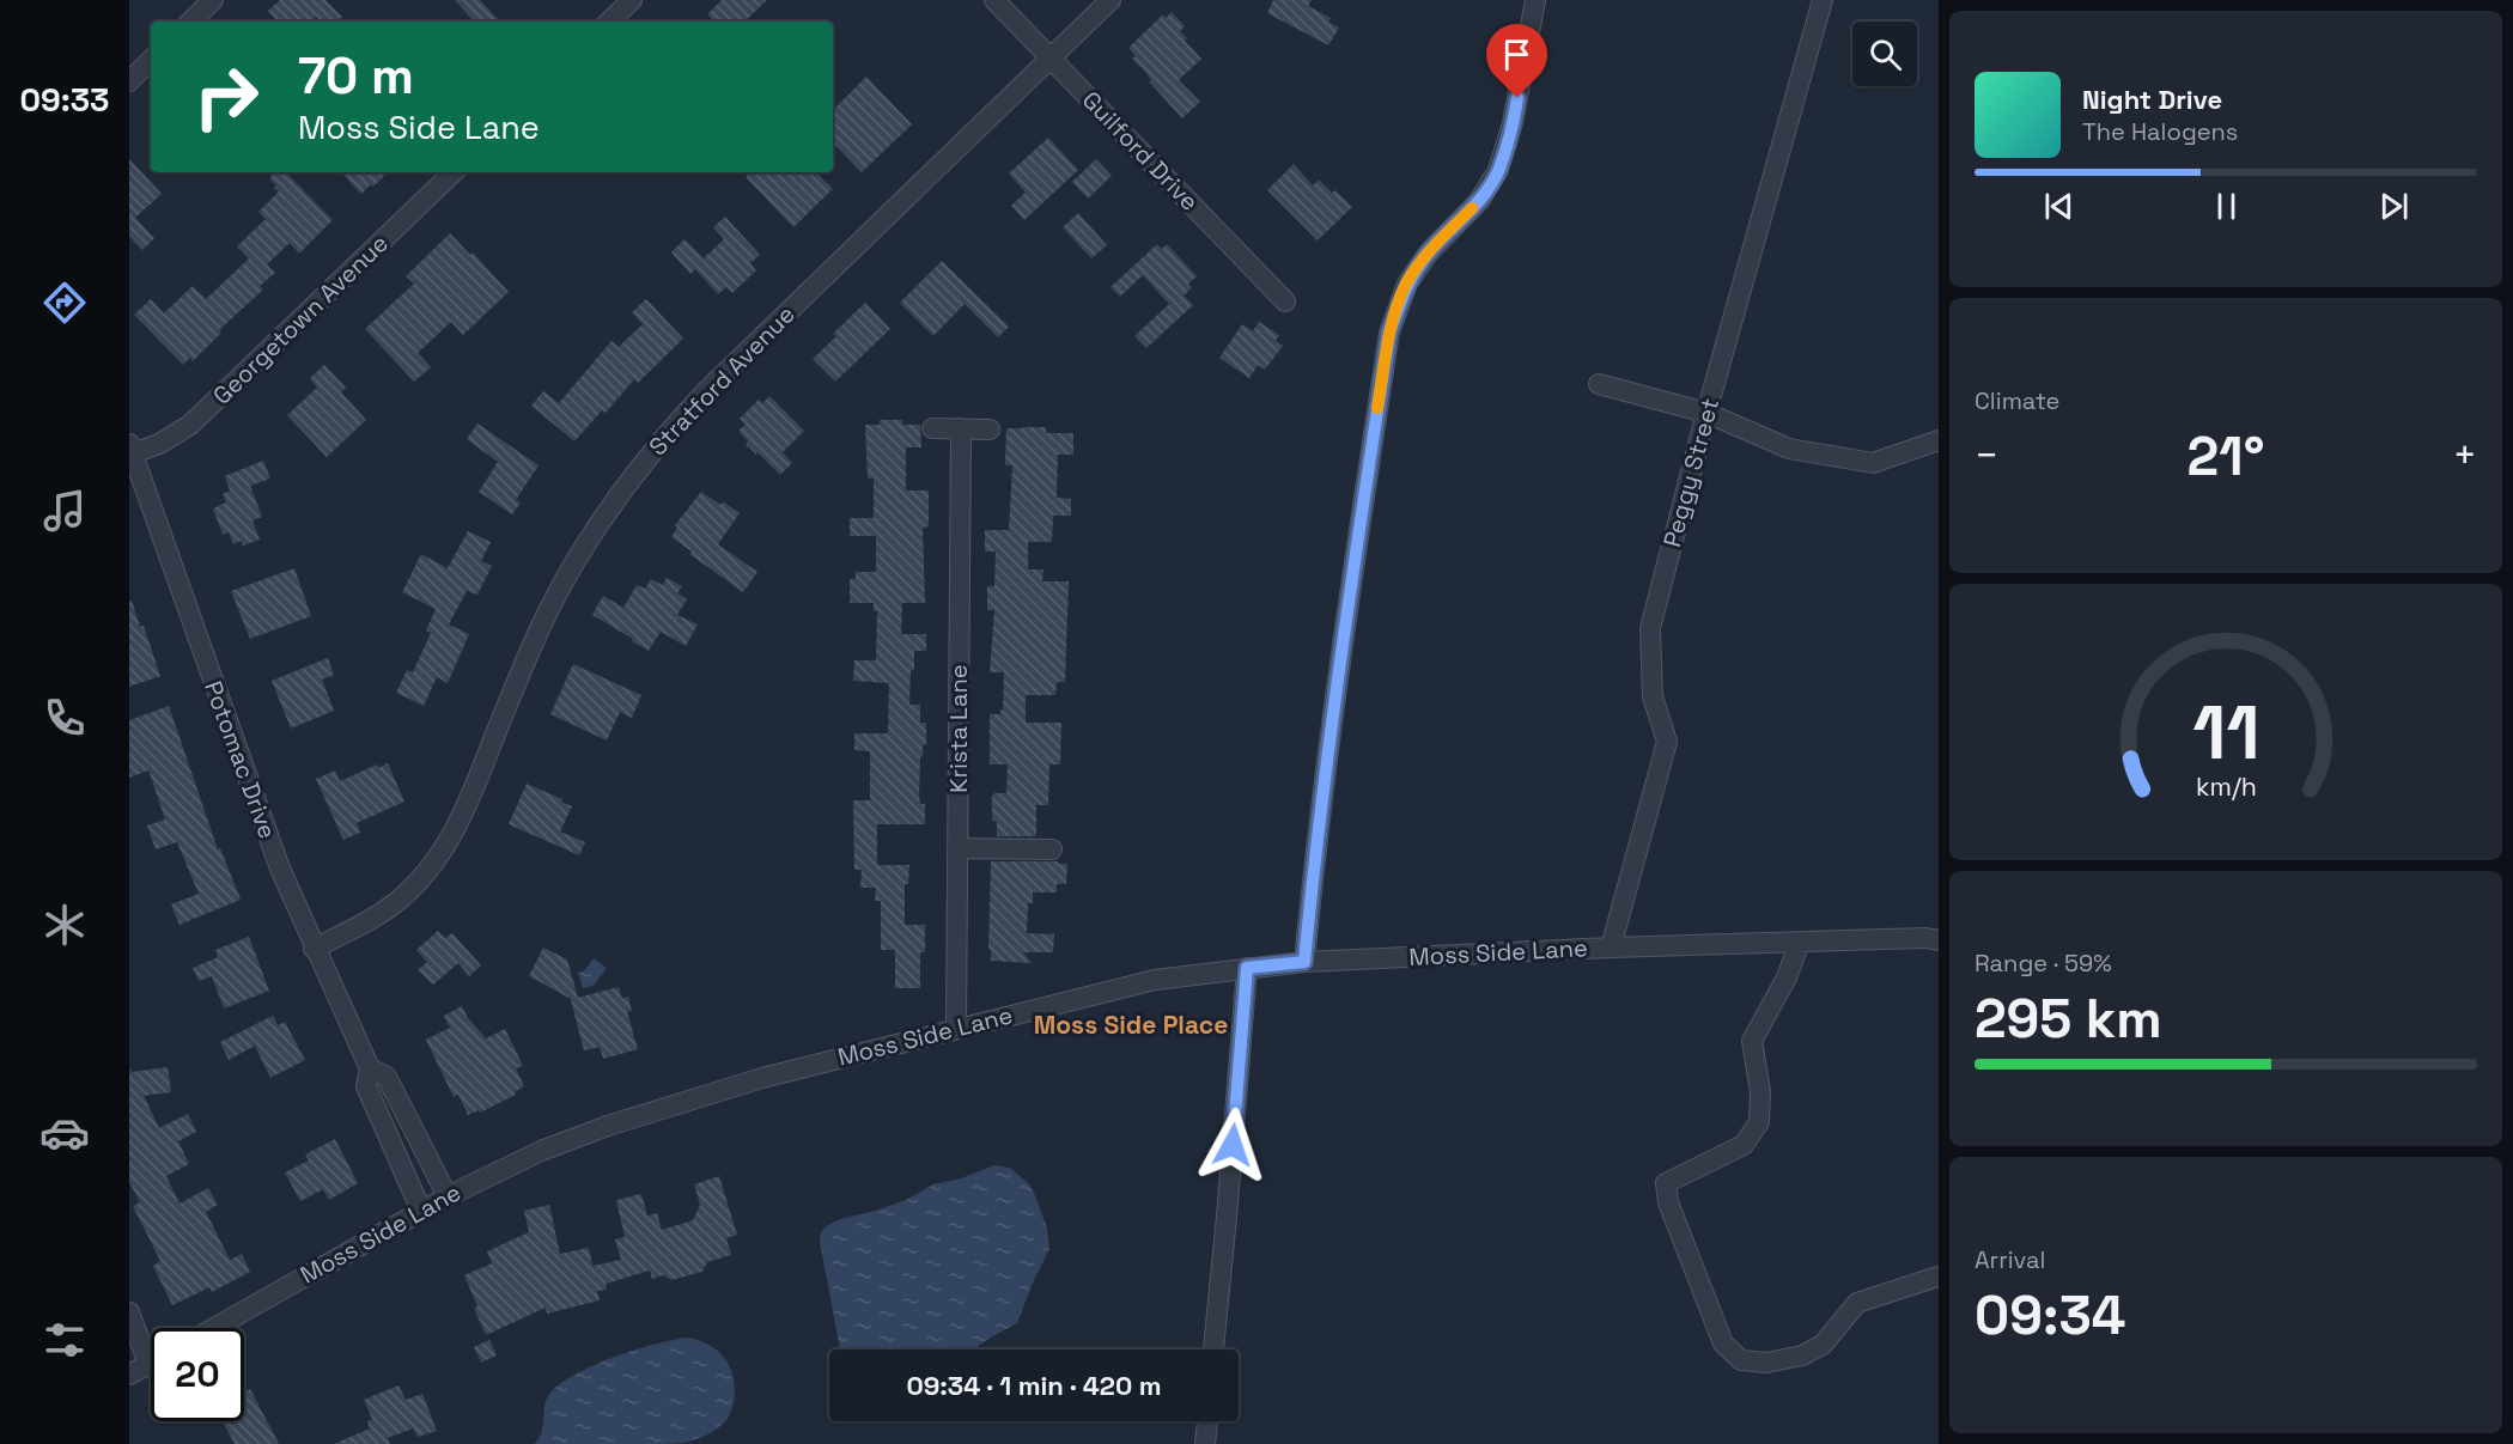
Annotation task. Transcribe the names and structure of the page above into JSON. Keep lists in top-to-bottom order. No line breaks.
{"streets":{"street":["Guilford Drive","Georgetown Avenue","Stratford Avenue","Peggy Street","Krista Lane","Potomac Drive","Moss Side Lane"]},"crossings":[["Guilford Drive","Stratford Avenue"],["Georgetown Avenue","Potomac Drive"],["Stratford Avenue","Potomac Drive"],["Peggy Street","Moss Side Lane"],["Krista Lane","Moss Side Lane"],["Potomac Drive","Moss Side Lane"]],"districts":["Moss Side Place"],"page":{"tabs":"09:33","turn":["70 m","Moss Side Lane"],"song":["Night Drive","The Halogens"],"tile":["Climate",["Range · 59%","295 km"],["Arrival","09:34"]],"heat":["−","21°","+"],"limit":"20","trip":"09:34 · 1 min · 420 m","gauge":["11","km/h"]}}
